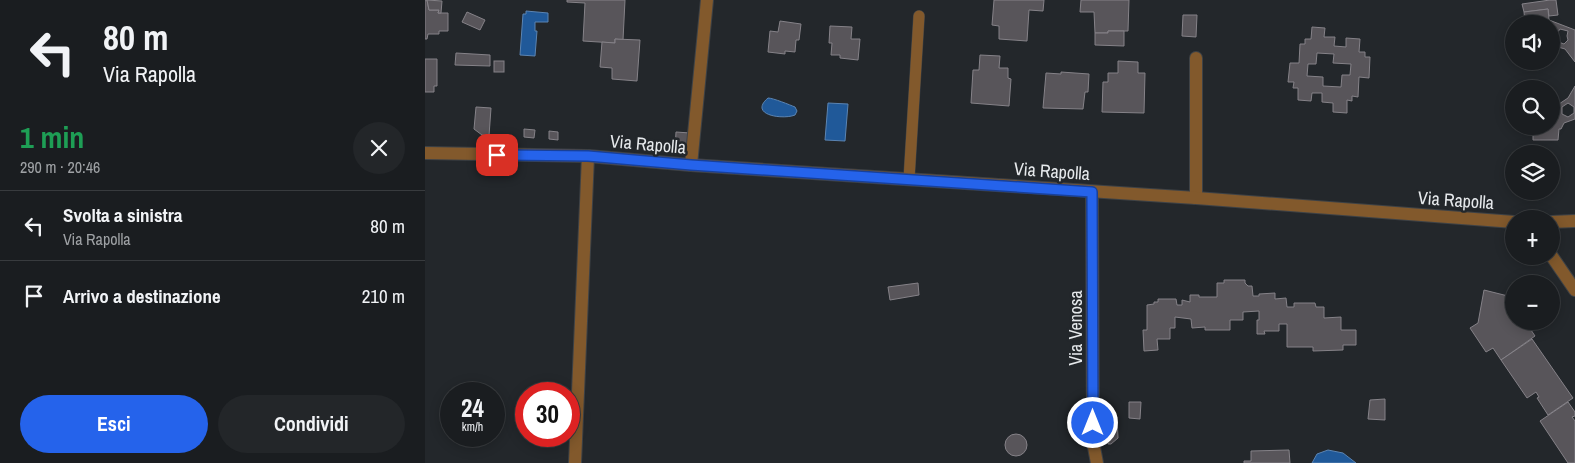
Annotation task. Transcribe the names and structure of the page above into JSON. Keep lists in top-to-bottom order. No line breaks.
{"streets":{"street":["Via Rapolla","Via Venosa"]},"crossings":[["Via Rapolla","Via Venosa"]],"page":{"turn":["80 m","Via Rapolla"],"map_buttons":["+","−"],"heading":["1 min","290 m · 20:46"],"list":[{"name":"Svolta a sinistra","note":"Via Rapolla","value":"80 m"},{"name":"Arrivo a destinazione","value":"210 m"}],"speed":"24 km/h","limit":"30","buttons":["Esci","Condividi"]}}
